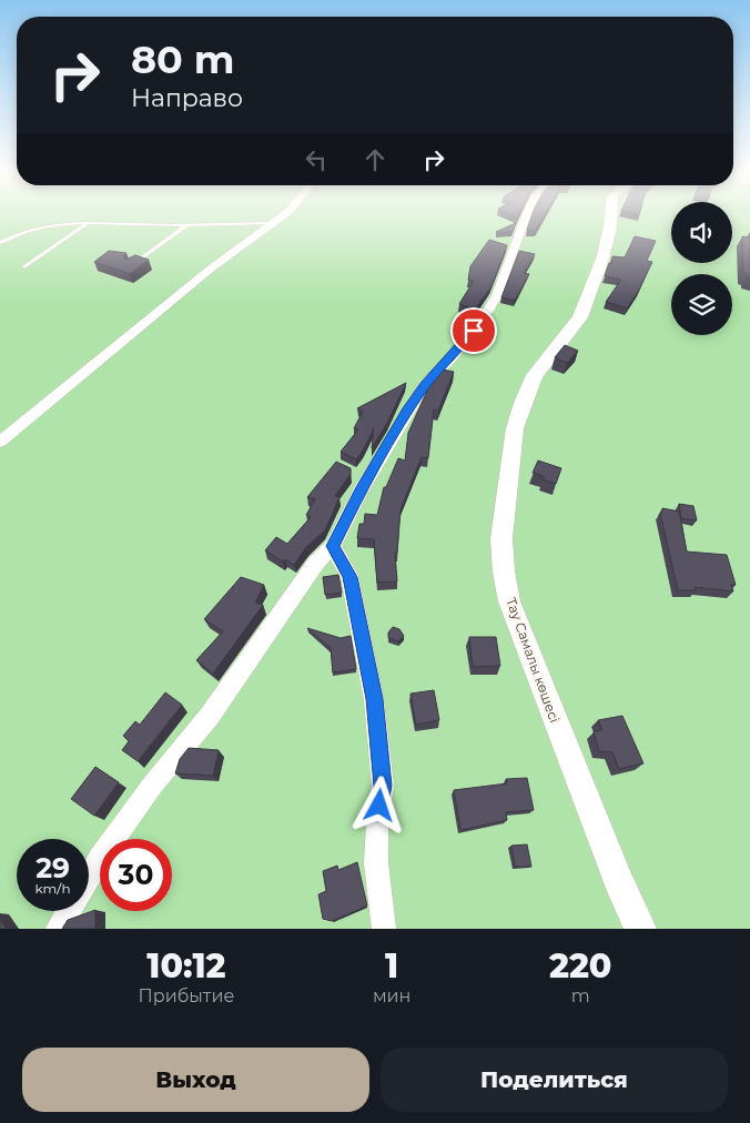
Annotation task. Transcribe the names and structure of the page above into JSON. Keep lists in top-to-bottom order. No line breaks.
{"streets":{"street":["Тау Самалы көшесі"]},"page":{"turn":["80 m","Направо"],"speed":"29 km/h","limit":"30","eta":["10:12","Прибытие","1","мин","220","m"],"buttons":["Выход","Поделиться"]}}
